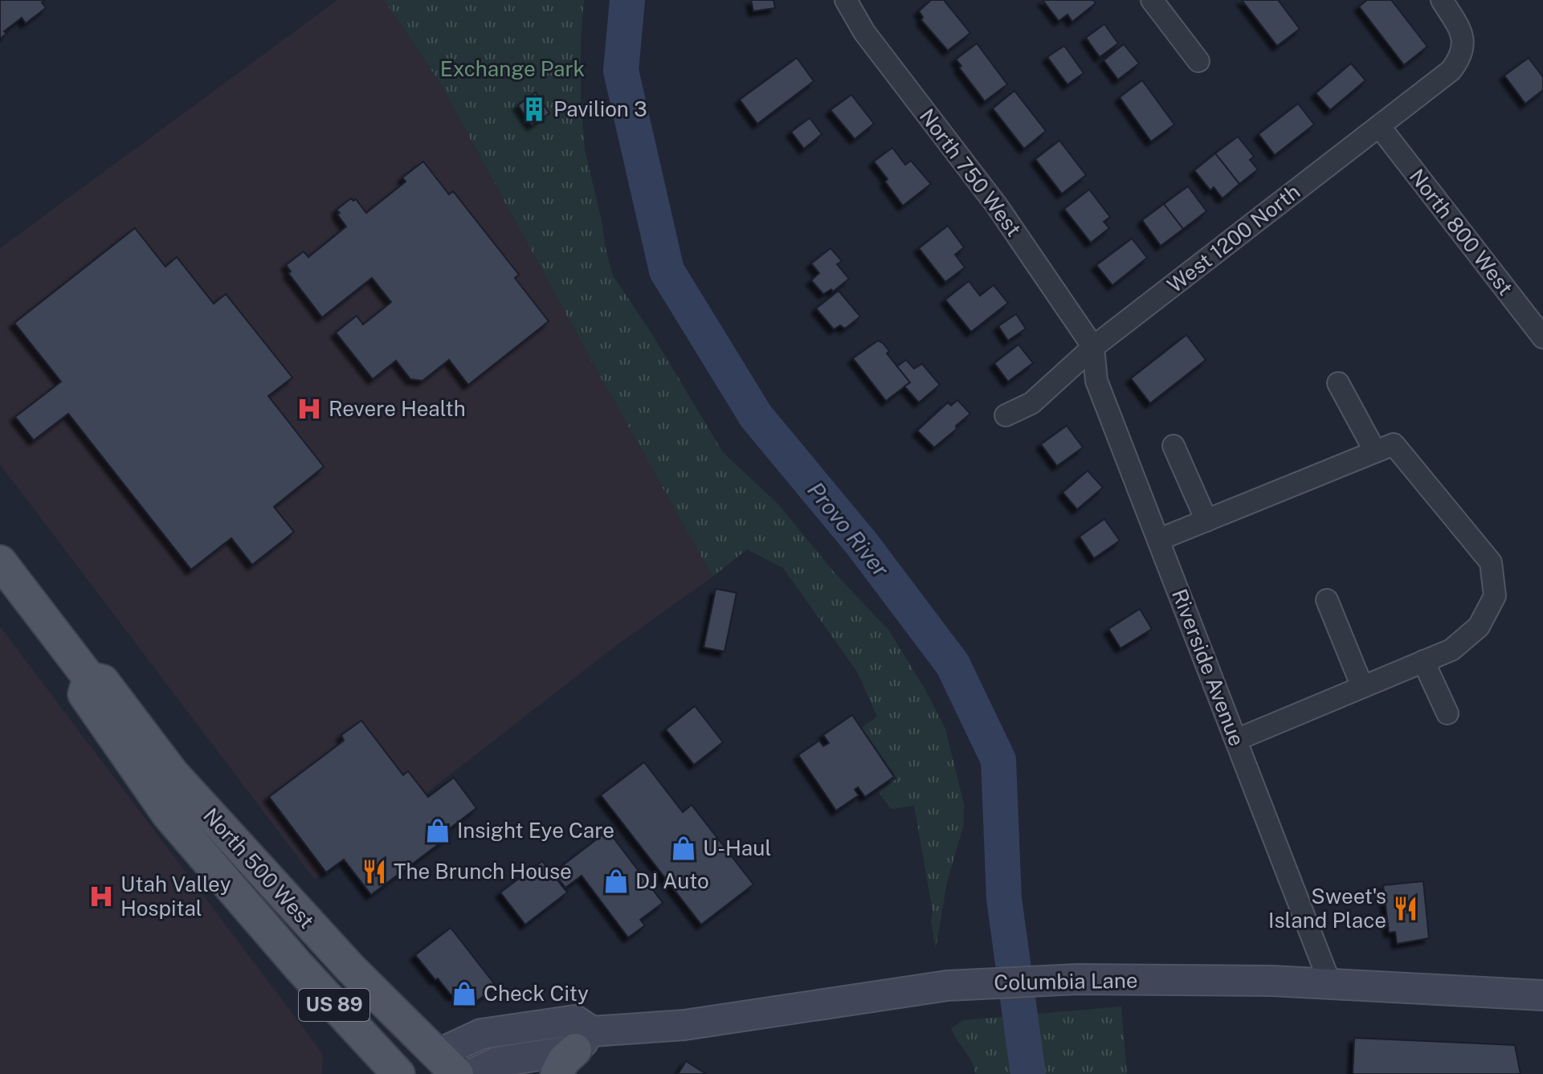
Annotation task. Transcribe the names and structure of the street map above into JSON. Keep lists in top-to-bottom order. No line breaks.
{"streets":{"main road":["North 500 West","Columbia Lane","US 89"],"street":["North 750 West","North 800 West","West 1200 North","Riverside Avenue"]},"crossings":[["North 750 West","West 1200 North"],["North 750 West","Riverside Avenue"],["North 800 West","West 1200 North"],["West 1200 North","Riverside Avenue"],["Riverside Avenue","Columbia Lane"],["North 500 West","Columbia Lane"]],"water":["Provo River"],"parks":["Exchange Park"],"places":{"building":["Pavilion 3"],"hospital":["Revere Health","Utah Valley Hospital"],"shop":["Insight Eye Care","U-Haul","DJ Auto","Check City"],"restaurant":["The Brunch House","Sweet's Island Place"]}}
